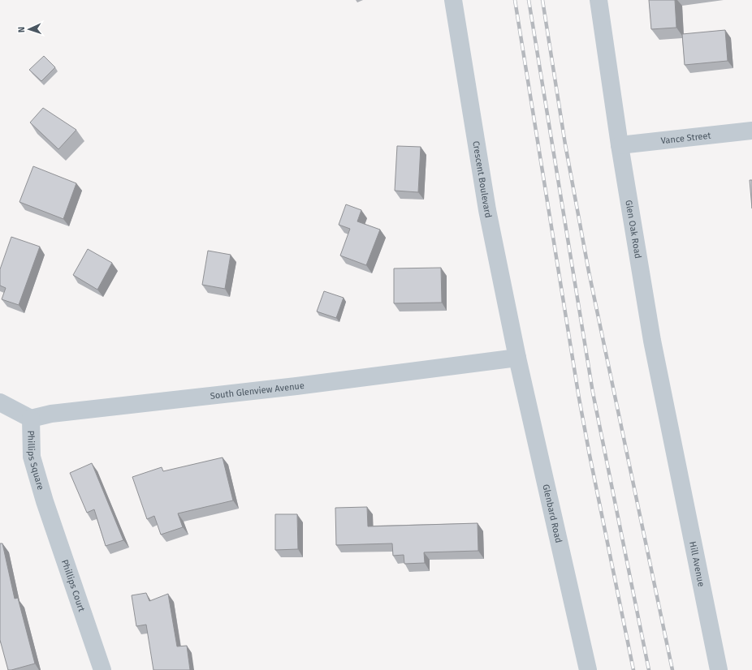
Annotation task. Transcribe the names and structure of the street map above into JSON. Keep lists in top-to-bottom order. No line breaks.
{"streets":{"street":["Vance Street","Crescent Boulevard","Glen Oak Road","South Glenview Avenue","Phillips Square","Glenbard Road","Hill Avenue","Phillips Court"]},"crossings":[["Vance Street","Glen Oak Road"],["Crescent Boulevard","South Glenview Avenue"],["Crescent Boulevard","Glenbard Road"],["Glen Oak Road","Hill Avenue"],["South Glenview Avenue","Phillips Square"],["South Glenview Avenue","Glenbard Road"],["Phillips Square","Phillips Court"]],"north":"left"}
